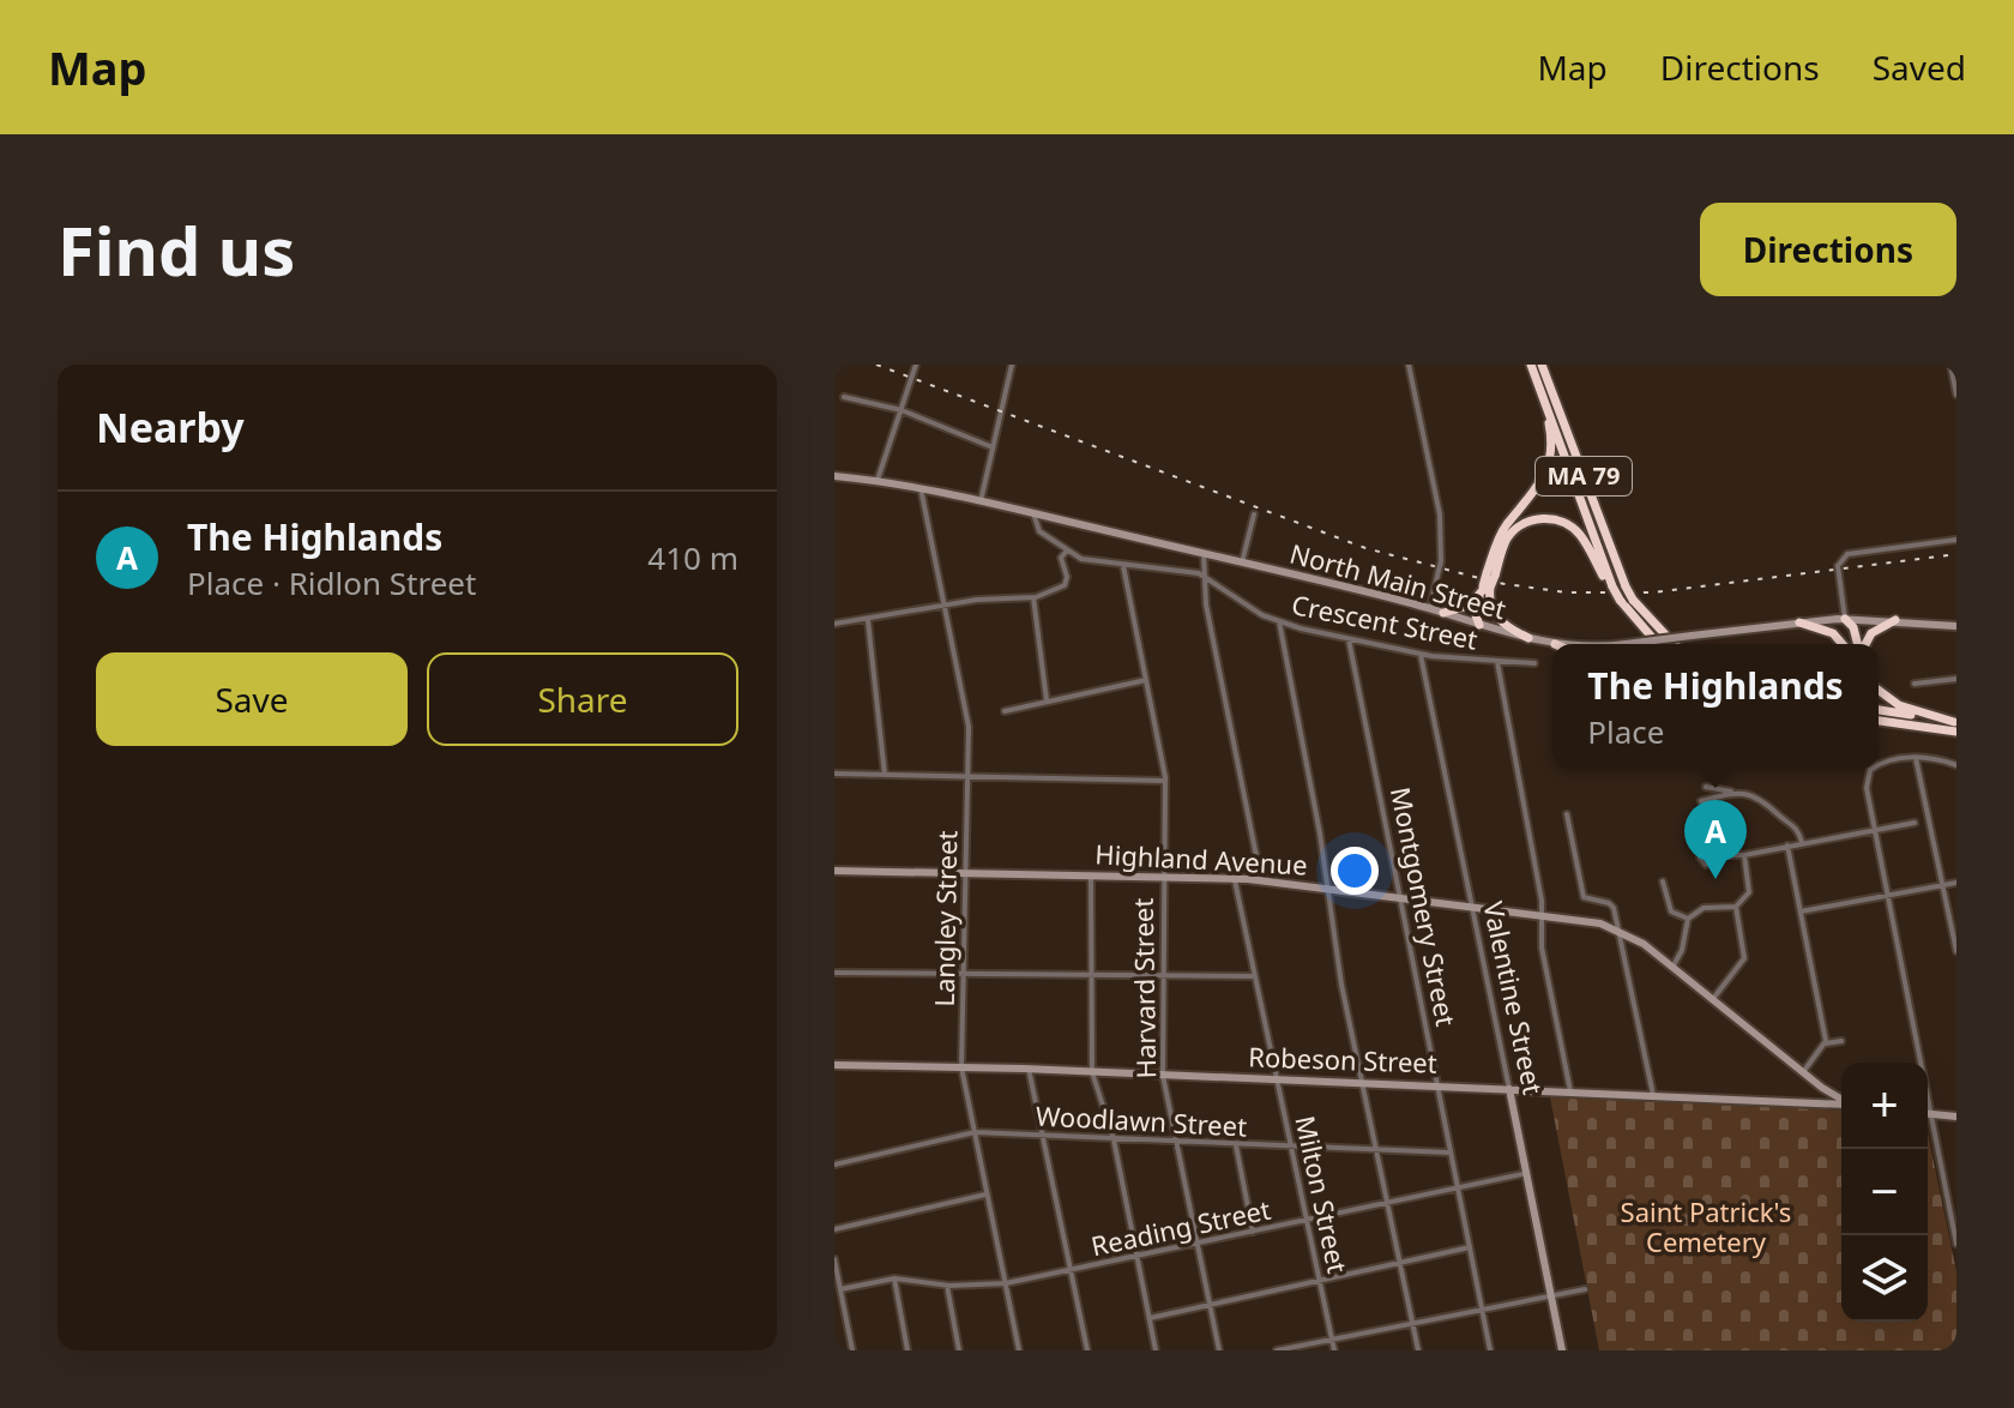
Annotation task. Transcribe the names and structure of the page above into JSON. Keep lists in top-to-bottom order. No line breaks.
{"streets":{"highway":["MA 79"],"main road":["North Main Street","Highland Avenue","Valentine Street","Robeson Street"],"street":["Crescent Street","Montgomery Street","Langley Street","Harvard Street","Woodlawn Street","Milton Street","Reading Street"]},"crossings":[["North Main Street","Crescent Street"],["North Main Street","Langley Street"],["Crescent Street","Montgomery Street"],["Crescent Street","Harvard Street"],["Crescent Street","Valentine Street"],["Highland Avenue","Montgomery Street"],["Highland Avenue","Langley Street"],["Highland Avenue","Harvard Street"],["Highland Avenue","Valentine Street"],["Highland Avenue","Milton Street"],["Montgomery Street","Robeson Street"],["Montgomery Street","Woodlawn Street"],["Montgomery Street","Reading Street"],["Langley Street","Robeson Street"],["Langley Street","Woodlawn Street"],["Langley Street","Reading Street"],["Harvard Street","Robeson Street"],["Harvard Street","Woodlawn Street"],["Harvard Street","Reading Street"],["Valentine Street","Robeson Street"],["Valentine Street","Reading Street"],["Robeson Street","Milton Street"],["Woodlawn Street","Milton Street"],["Milton Street","Reading Street"]],"parks":["Saint Patrick's Cemetery"],"page":{"header":"Map","nav":["Map","Directions","Saved"],"buttons":["Directions",["Save","Share"]],"title":"Find us","heading":"Nearby","list":[{"mark":"A","name":"The Highlands","note":"Place · Ridlon Street","value":"410 m"}],"popup":["The Highlands","Place"],"pins":"A","map_buttons":["+","−"]}}
